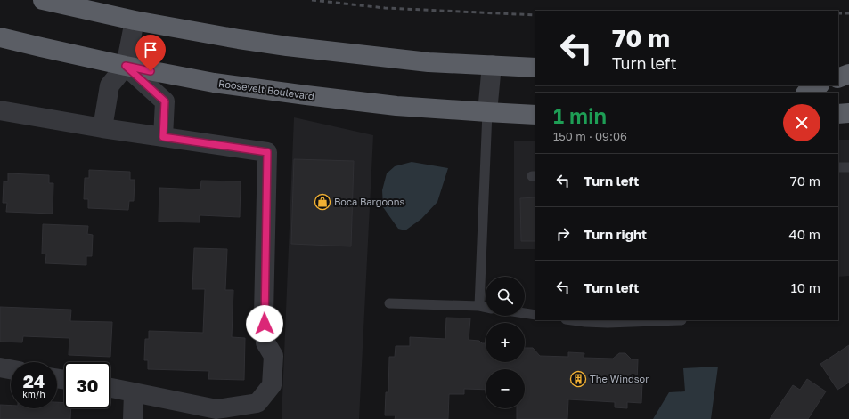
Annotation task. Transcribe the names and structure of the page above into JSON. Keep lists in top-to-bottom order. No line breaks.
{"streets":{"highway":["Roosevelt Boulevard"]},"places":{"shop":["Boca Bargoons"],"building":["The Windsor"]},"page":{"turn":["70 m","Turn left"],"heading":["1 min","150 m · 09:06"],"list":[{"name":"Turn left","value":"70 m"},{"name":"Turn right","value":"40 m"},{"name":"Turn left","value":"10 m"}],"map_buttons":["+","−"],"speed":"24 km/h","limit":"30"}}
